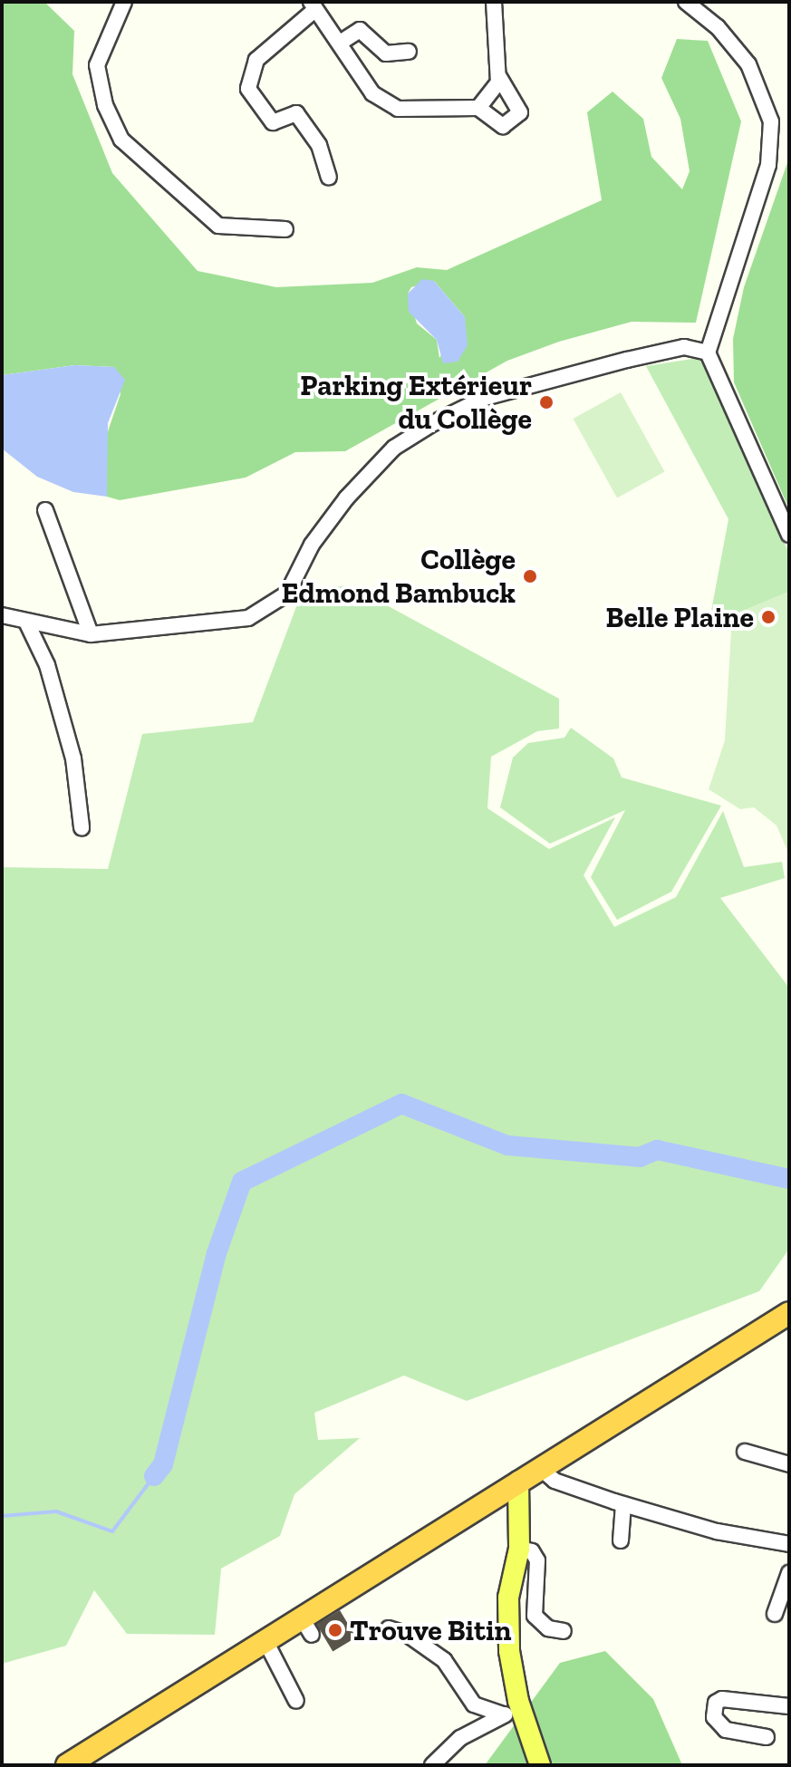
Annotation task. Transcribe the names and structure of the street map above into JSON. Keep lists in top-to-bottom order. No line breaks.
{"places":["Parking Extérieur du Collège","Collège Edmond Bambuck","Belle Plaine","Trouve Bitin"]}
